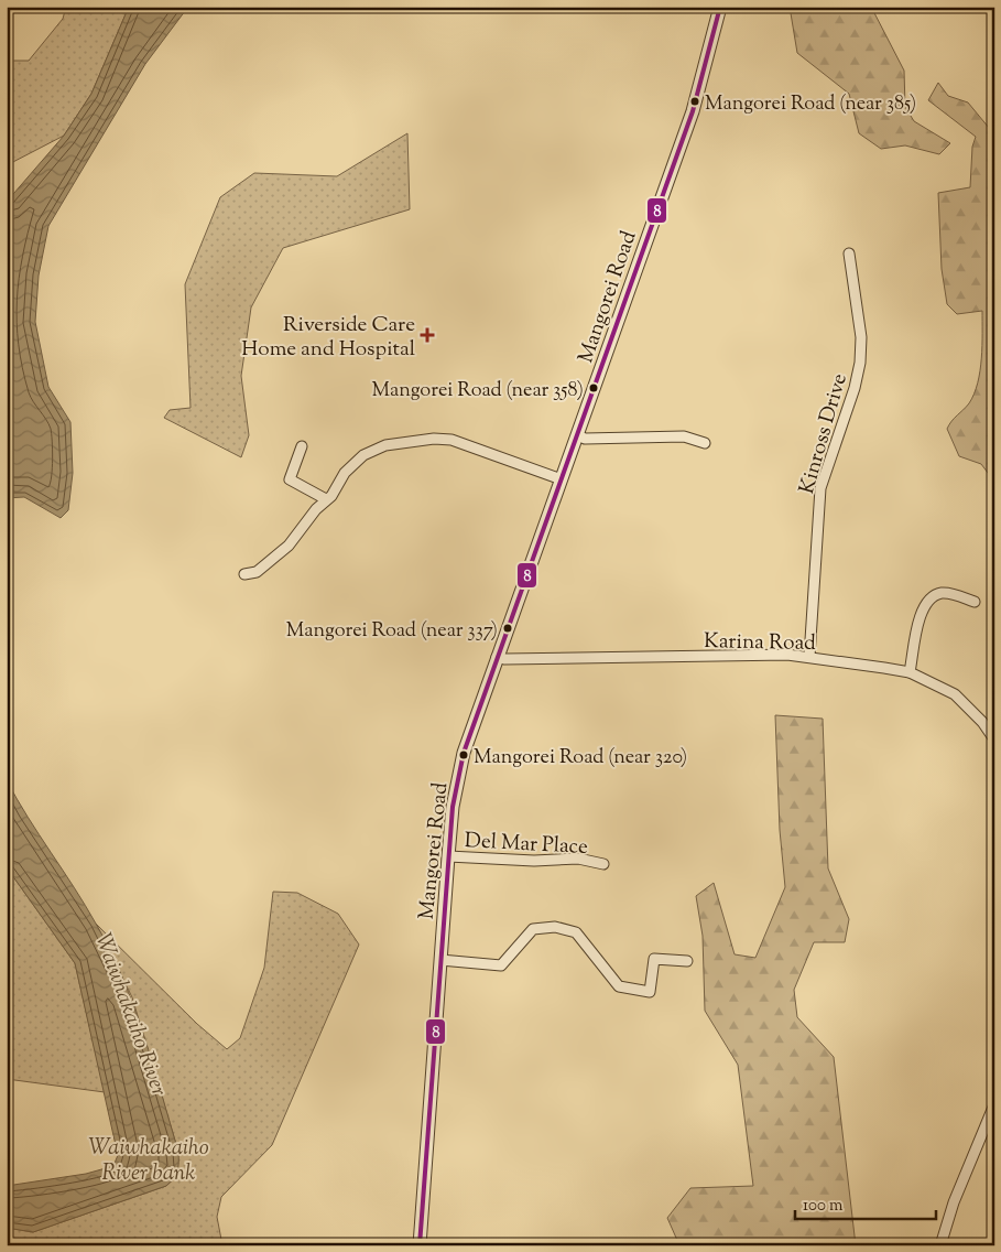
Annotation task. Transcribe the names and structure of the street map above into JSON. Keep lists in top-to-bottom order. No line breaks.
{"streets":{"street":["Mangorei Road","Kinross Drive","Karina Road","Del Mar Place"]},"crossings":[["Mangorei Road","Karina Road"],["Mangorei Road","Del Mar Place"],["Kinross Drive","Karina Road"]],"water":["Waiwhakaiho River","Waiwhakaiho River bank"],"places":{"other":["Mangorei Road (near 385)","Mangorei Road (near 358)","Mangorei Road (near 337)","Mangorei Road (near 320)"],"health":["Riverside Care Home and Hospital"]},"lines":["transit line 8"],"scale_bar":"100 m"}
